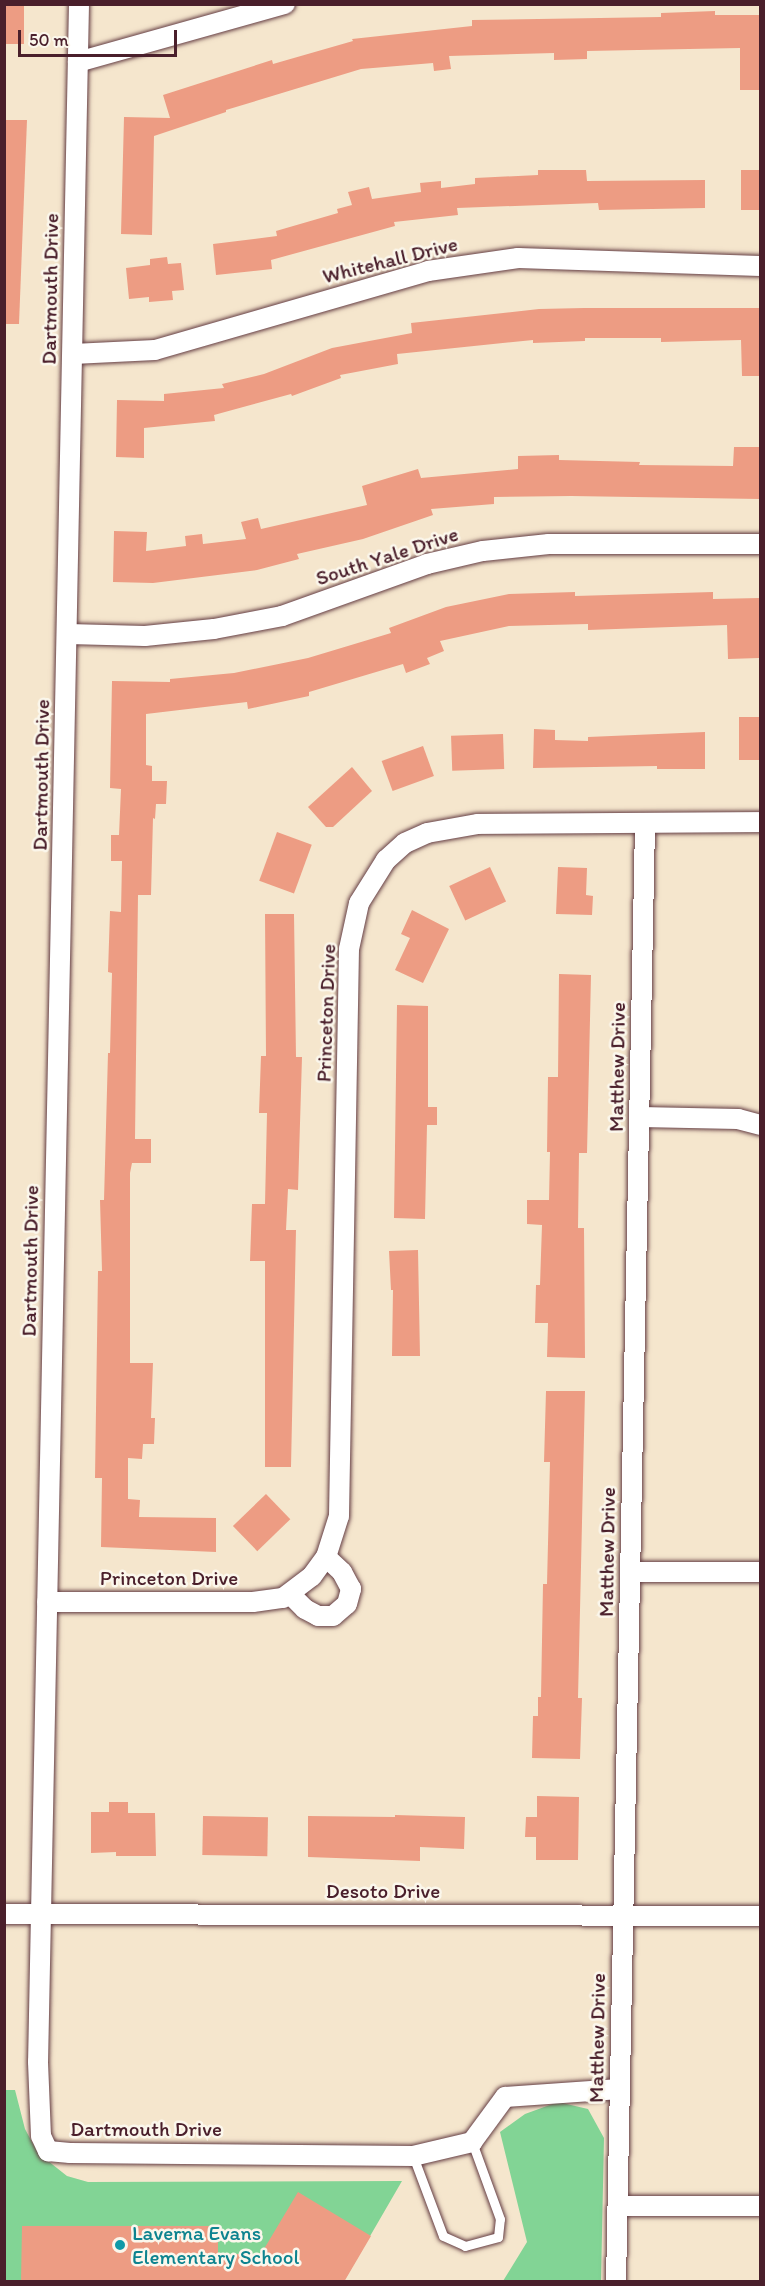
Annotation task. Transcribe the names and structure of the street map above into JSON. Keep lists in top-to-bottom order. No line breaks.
{"streets":{"street":["Whitehall Drive","Dartmouth Drive","South Yale Drive","Princeton Drive","Matthew Drive","Desoto Drive"]},"crossings":[["Whitehall Drive","Dartmouth Drive"],["Dartmouth Drive","South Yale Drive"],["Dartmouth Drive","Princeton Drive"],["Dartmouth Drive","Desoto Drive"],["Princeton Drive","Matthew Drive"],["Matthew Drive","Desoto Drive"]],"places":["Laverna Evans Elementary School"],"scale_bar":"50 m"}
